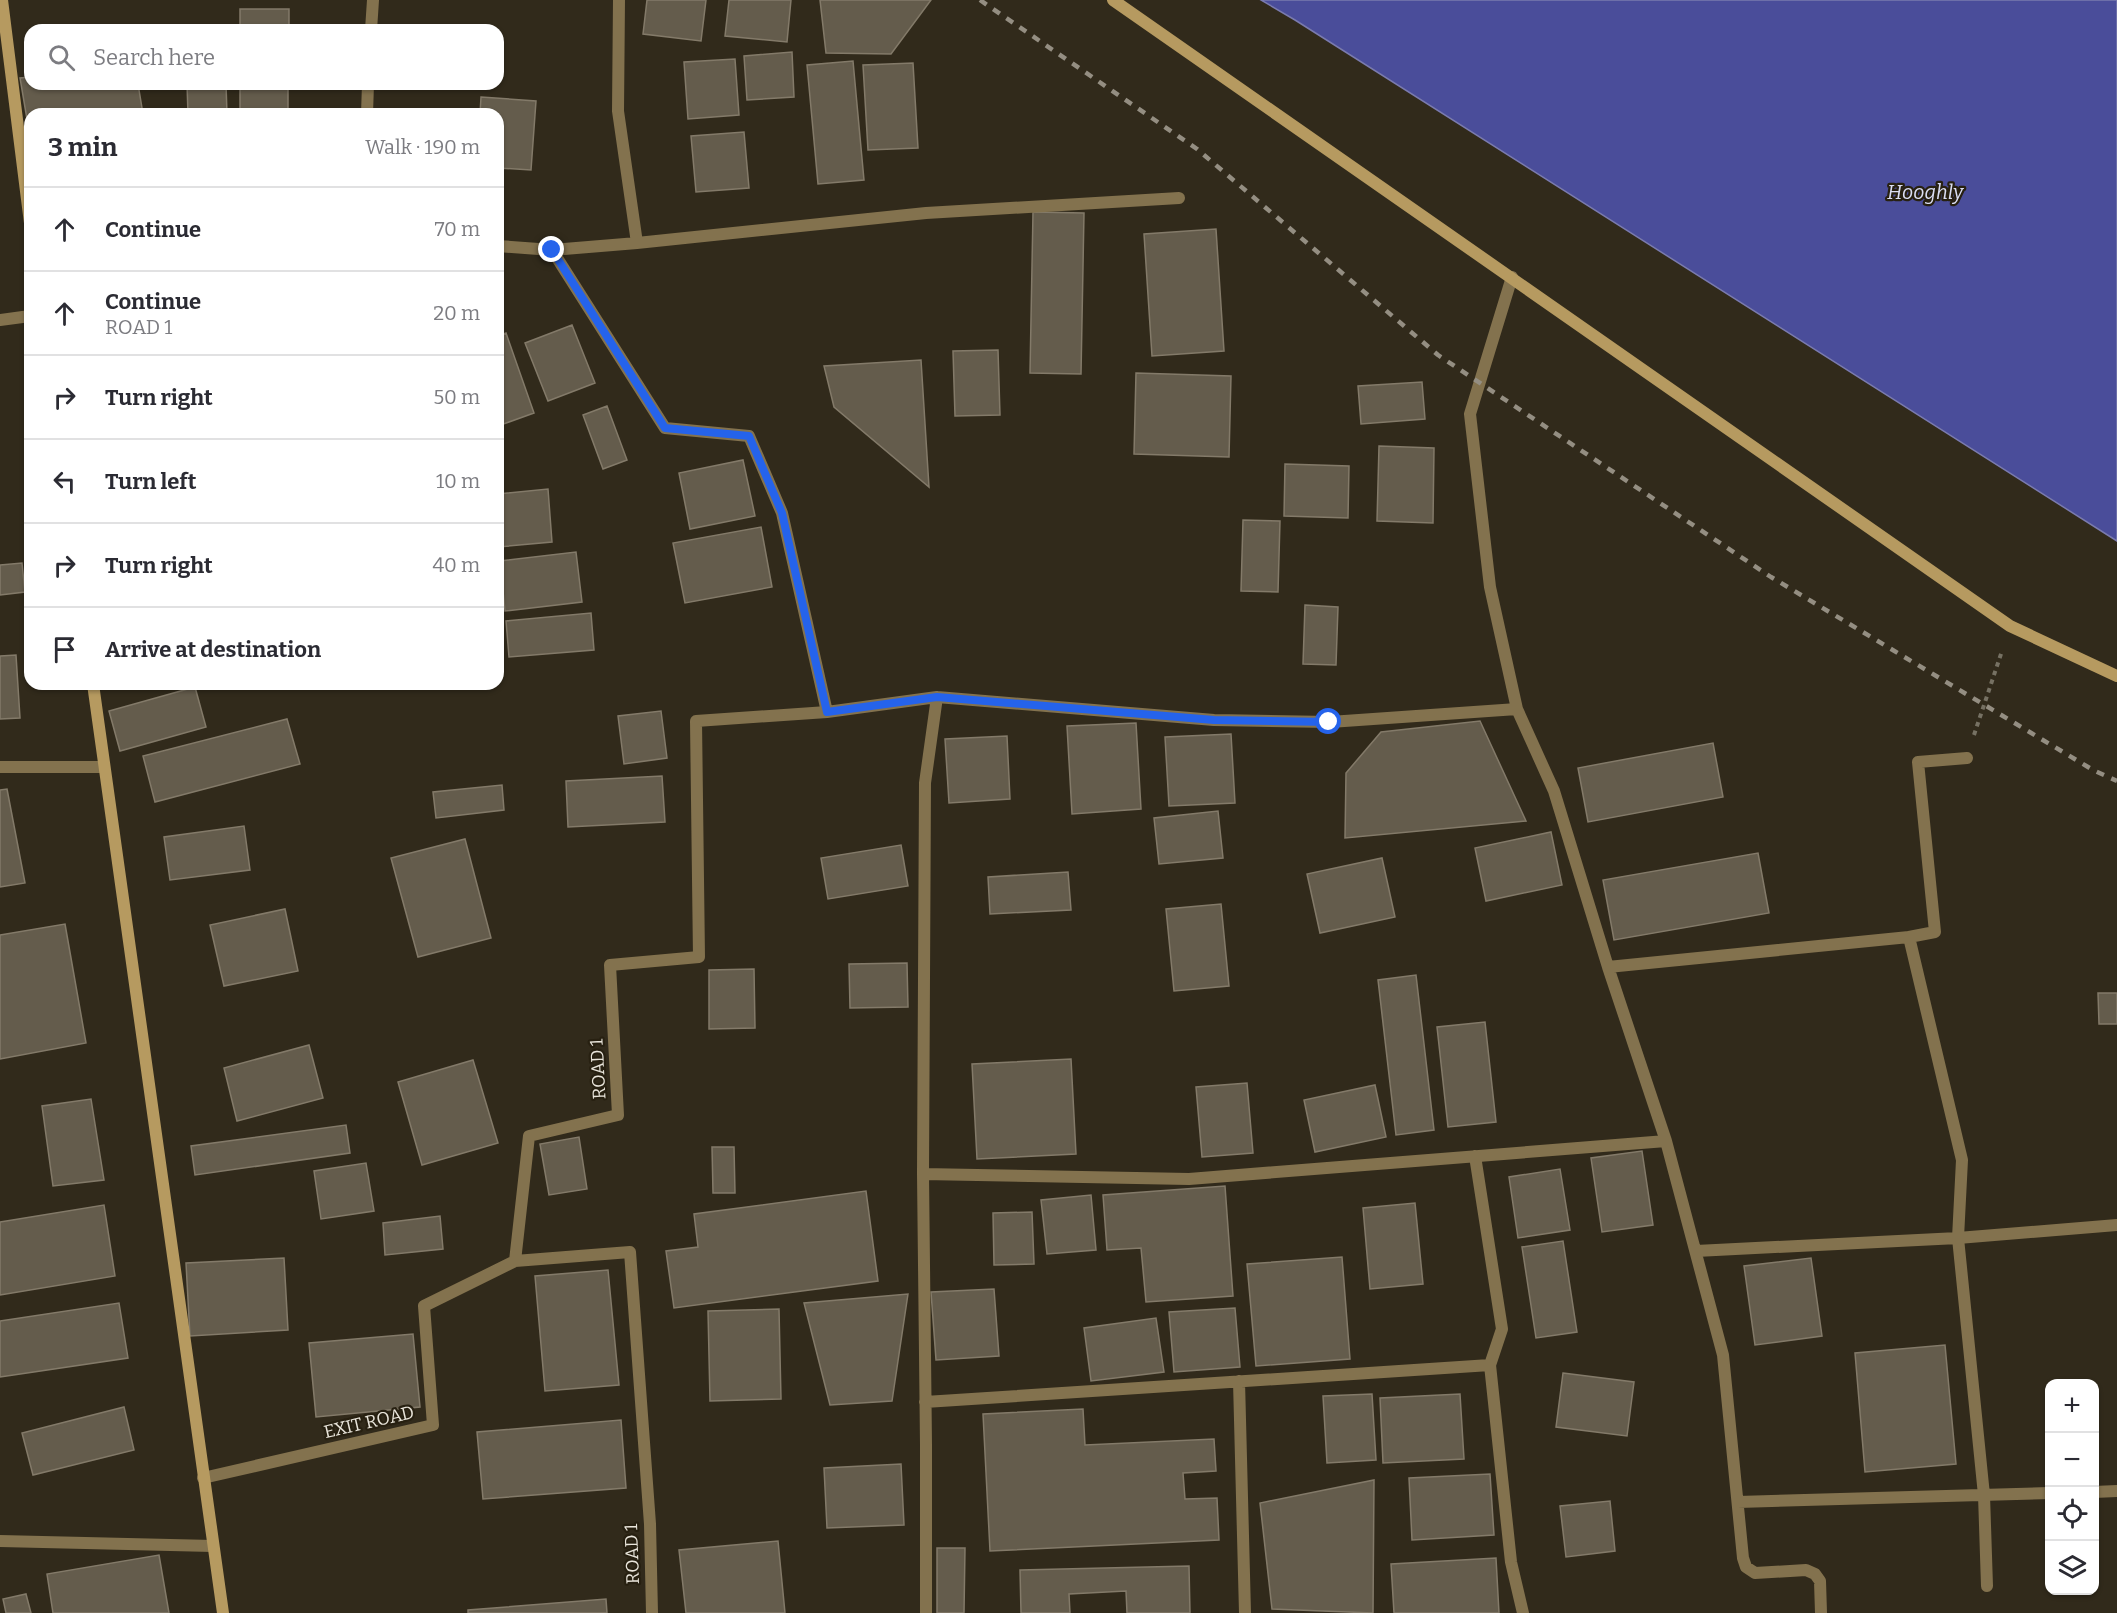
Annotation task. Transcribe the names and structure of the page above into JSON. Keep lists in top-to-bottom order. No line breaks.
{"streets":{"street":["ROAD 1","EXIT ROAD"]},"crossings":[["ROAD 1","EXIT ROAD"]],"water":["Hooghly"],"page":{"search":"Search here","heading":["3 min","Walk · 190 m"],"list":[["Continue","70 m"],["Continue","ROAD 1","20 m"],["Turn right","50 m"],["Turn left","10 m"],["Turn right","40 m"],"Arrive at destination"],"map_buttons":["+","−"]}}
